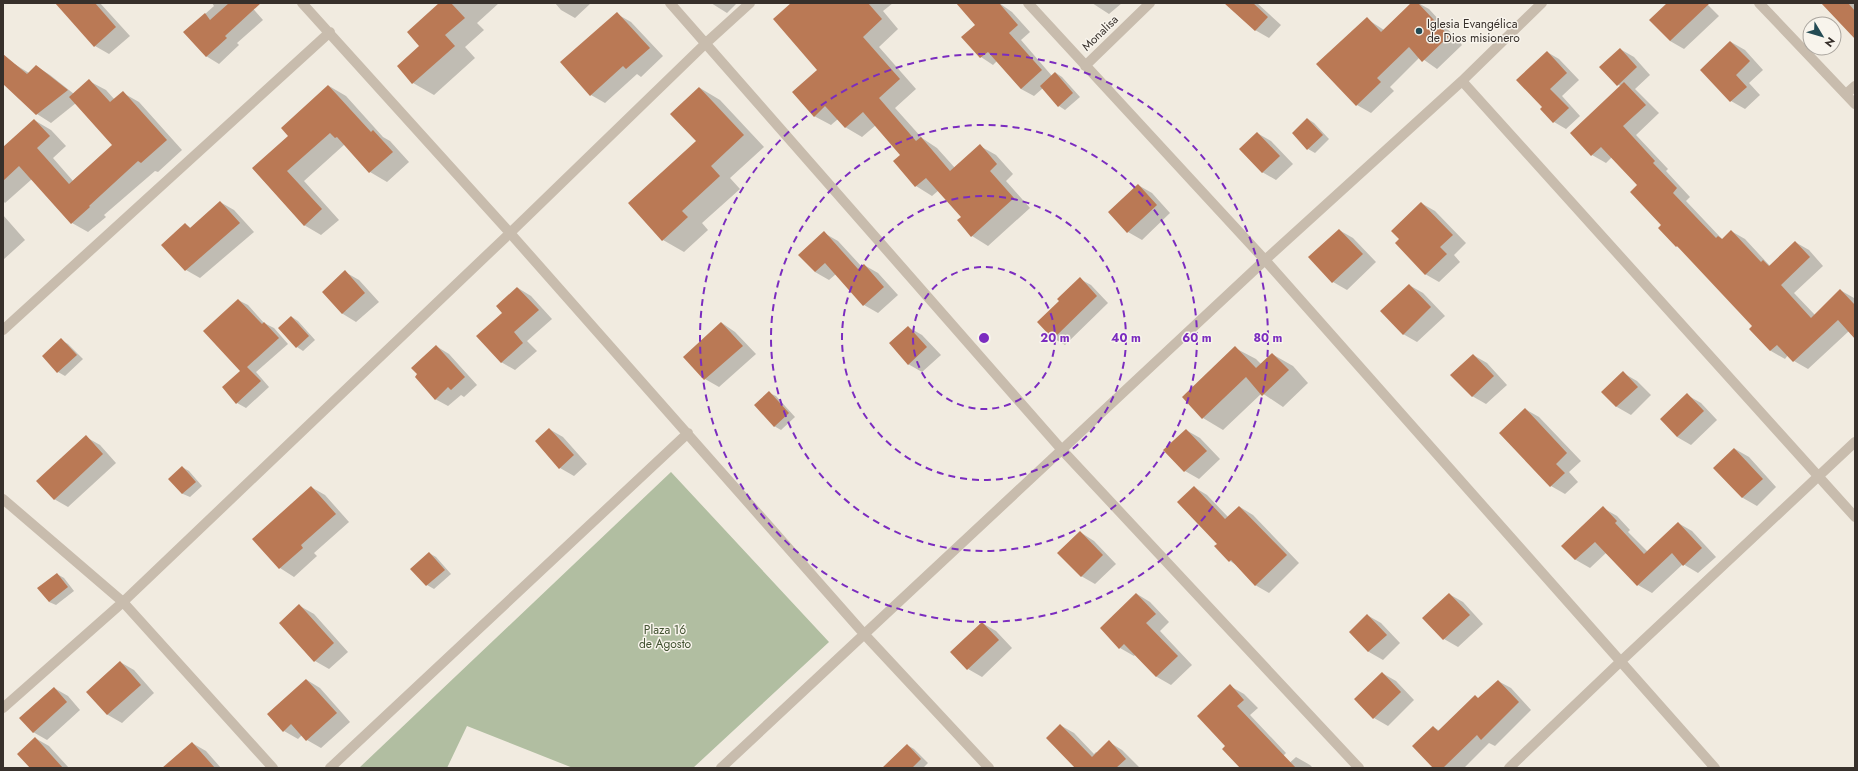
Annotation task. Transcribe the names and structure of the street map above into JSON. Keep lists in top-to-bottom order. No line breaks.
{"streets":{"street":["Monalisa"]},"parks":["Plaza 16 de Agosto"],"places":["Iglesia Evangélica de Dios misionero"],"north":"bottom right","rings":["20 m","40 m","60 m","80 m"]}
